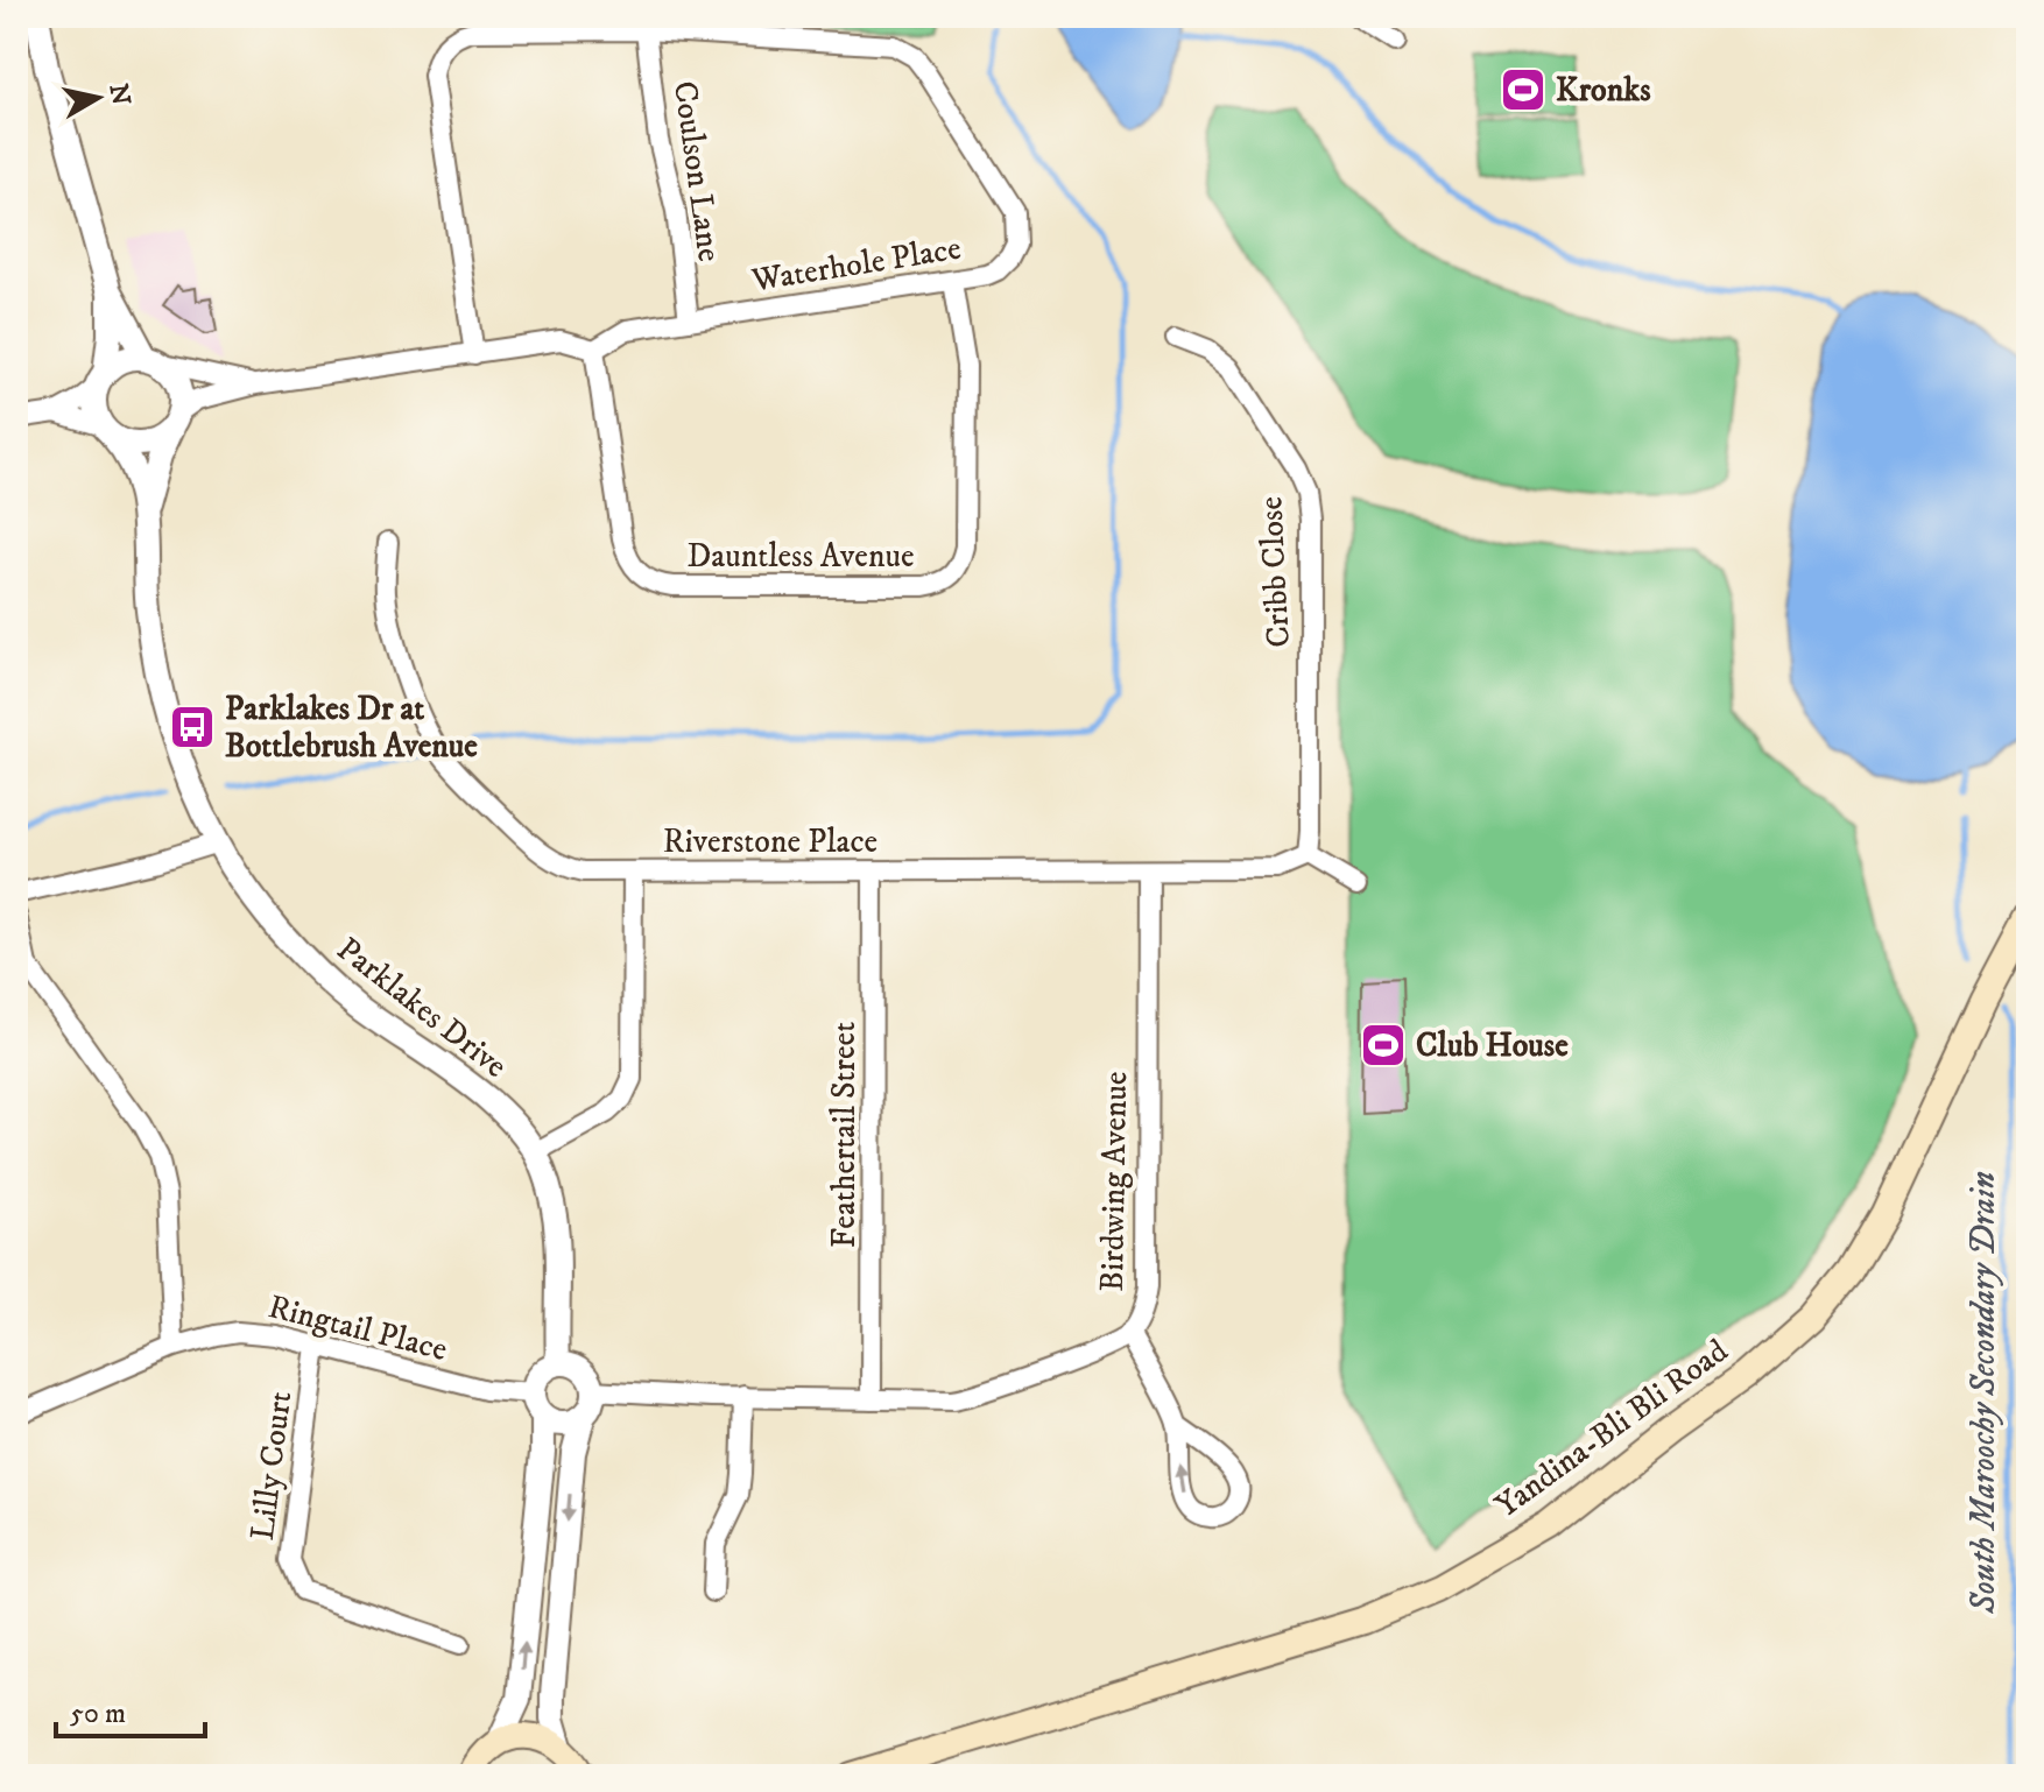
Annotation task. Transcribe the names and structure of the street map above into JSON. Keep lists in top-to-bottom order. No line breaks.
{"streets":{"main road":["Yandina-Bli Bli Road"],"street":["Coulson Lane","Waterhole Place","Dauntless Avenue","Cribb Close","Riverstone Place","Parklakes Drive","Feathertail Street","Birdwing Avenue","Ringtail Place","Lilly Court"]},"crossings":[["Coulson Lane","Waterhole Place"],["Waterhole Place","Dauntless Avenue"],["Cribb Close","Riverstone Place"],["Riverstone Place","Feathertail Street"],["Riverstone Place","Birdwing Avenue"],["Parklakes Drive","Birdwing Avenue"],["Parklakes Drive","Ringtail Place"],["Feathertail Street","Birdwing Avenue"],["Birdwing Avenue","Ringtail Place"],["Ringtail Place","Lilly Court"]],"water":["South Maroochy Secondary Drain"],"places":{"sports":["Kronks","Club House"],"bus stop":["Parklakes Dr at Bottlebrush Avenue"]},"scale_bar":"50 m","north":"right"}
